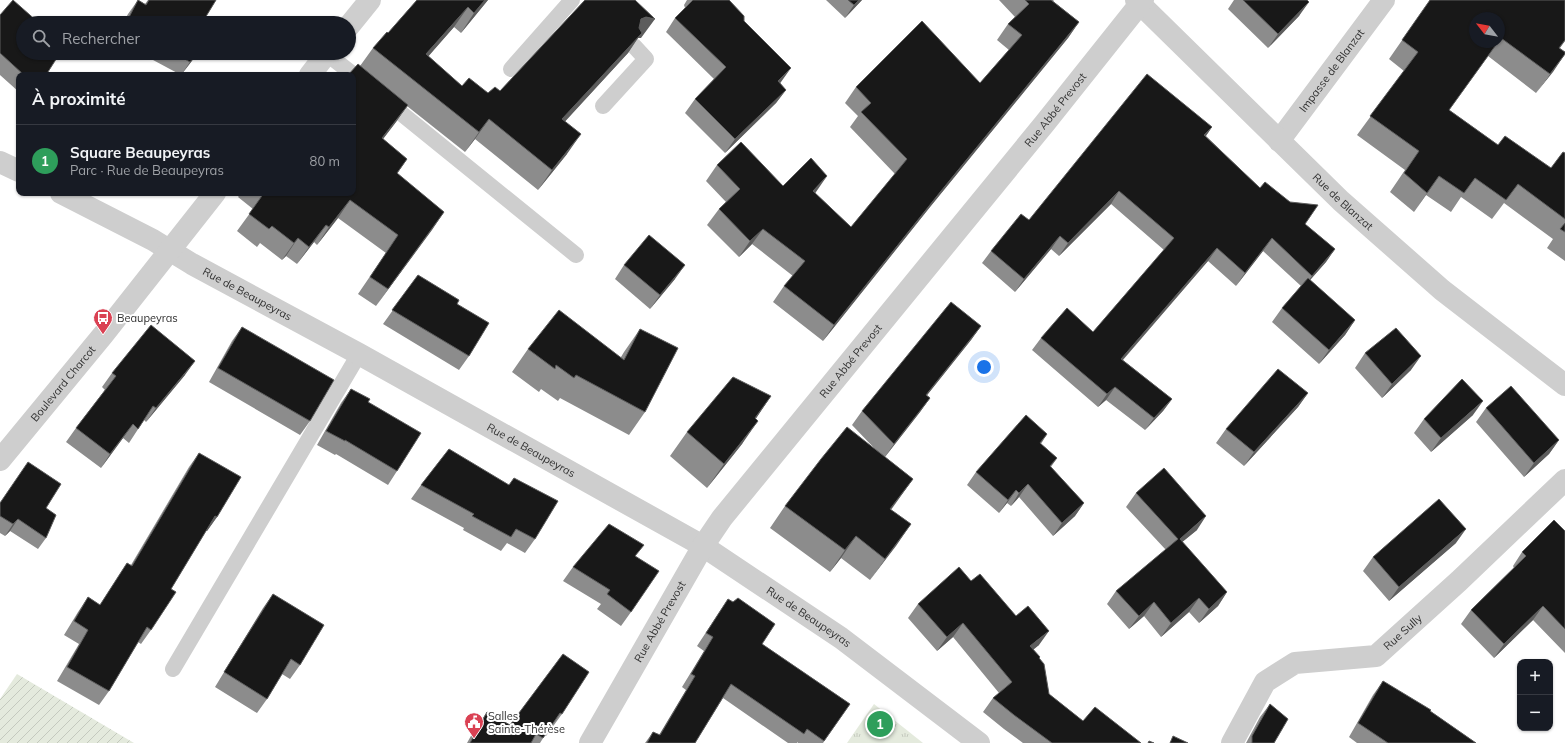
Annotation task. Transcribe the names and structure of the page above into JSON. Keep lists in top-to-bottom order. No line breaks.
{"streets":{"street":["Impasse de Blanzat","Rue Abbé Prevost","Rue de Blanzat","Rue de Beaupeyras","Boulevard Charcot","Rue Sully"]},"crossings":[["Impasse de Blanzat","Rue de Blanzat"],["Rue Abbé Prevost","Rue de Blanzat"],["Rue Abbé Prevost","Rue de Beaupeyras"],["Rue de Beaupeyras","Boulevard Charcot"]],"places":{"bus stop":["Beaupeyras"],"public building":["Salles Sainte-Thérèse"]},"north":"top left","page":{"search":"Rechercher","heading":"À proximité","list":[{"mark":"1","name":"Square Beaupeyras","note":"Parc · Rue de Beaupeyras","value":"80 m"}],"map_buttons":["+","−"],"pins":"1"}}
